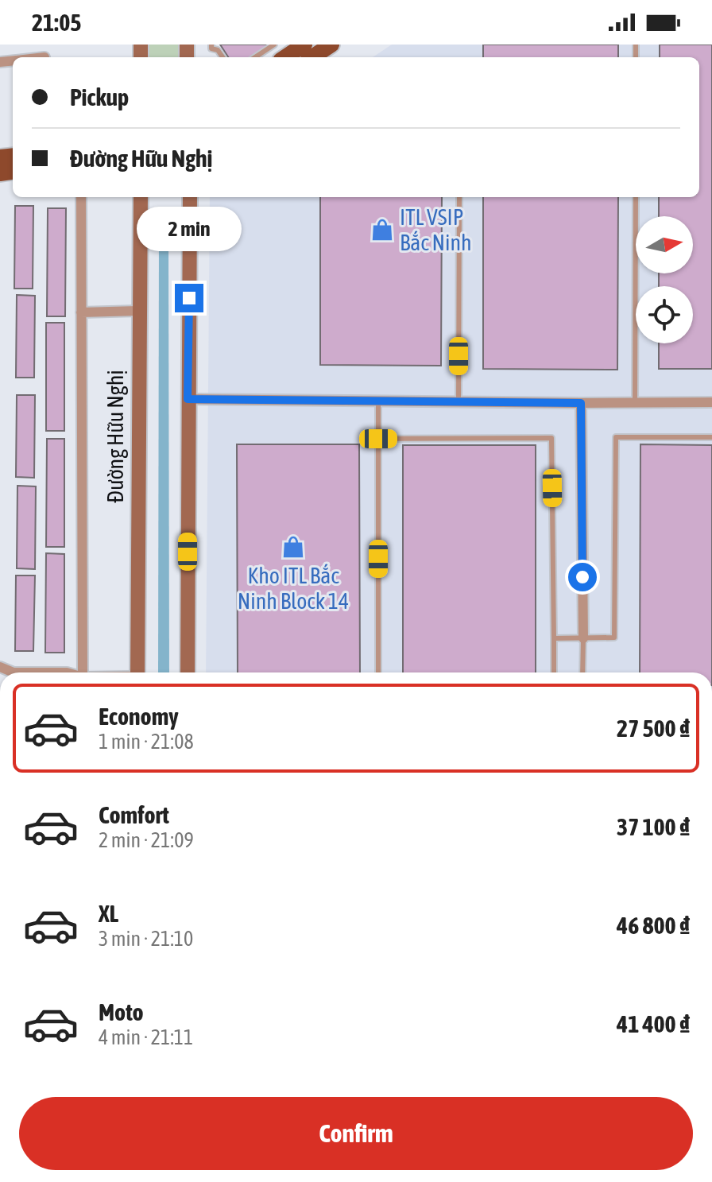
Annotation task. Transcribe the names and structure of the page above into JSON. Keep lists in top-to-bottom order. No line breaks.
{"streets":{"main road":["Đường Hữu Nghị"]},"places":{"shop":["ITL VSIP Bắc Ninh","Kho ITL Bắc Ninh Block 14"]},"north":"right","page":{"status":"21:05","banner":["Pickup","Đường Hữu Nghị"],"bubble":"2 min","list":[{"name":"Economy","note":"1 min · 21:08","value":"27 500 ₫"},{"name":"Comfort","note":"2 min · 21:09","value":"37 100 ₫"},{"name":"XL","note":"3 min · 21:10","value":"46 800 ₫"},{"name":"Moto","note":"4 min · 21:11","value":"41 400 ₫"}],"buttons":"Confirm"}}
